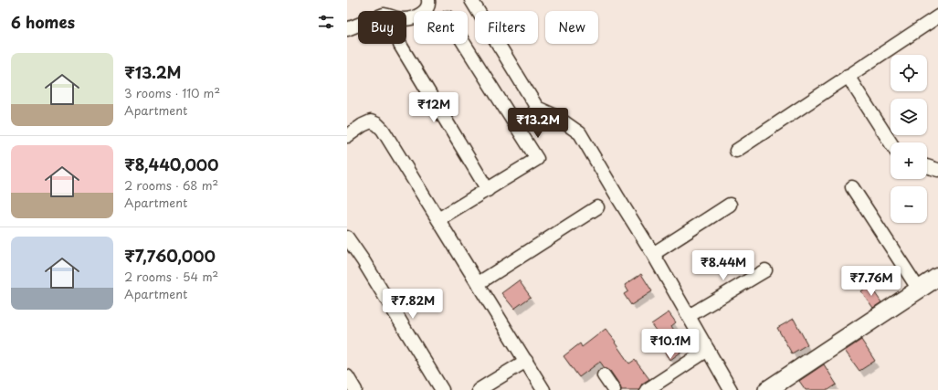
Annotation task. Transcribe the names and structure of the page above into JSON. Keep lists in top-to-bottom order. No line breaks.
{"page":{"heading":"6 homes","chip":["Buy","Rent","Filters","New"],"list":[{"name":"₹13.2M","note":"3 rooms · 110 m² · Apartment"},{"name":"₹8,440,000","note":"2 rooms · 68 m² · Apartment"},{"name":"₹7,760,000","note":"2 rooms · 54 m² · Apartment"}],"map_buttons":["+","−"],"price":["₹12M","₹13.2M","₹8.44M","₹7.76M","₹7.82M","₹10.1M"]}}
